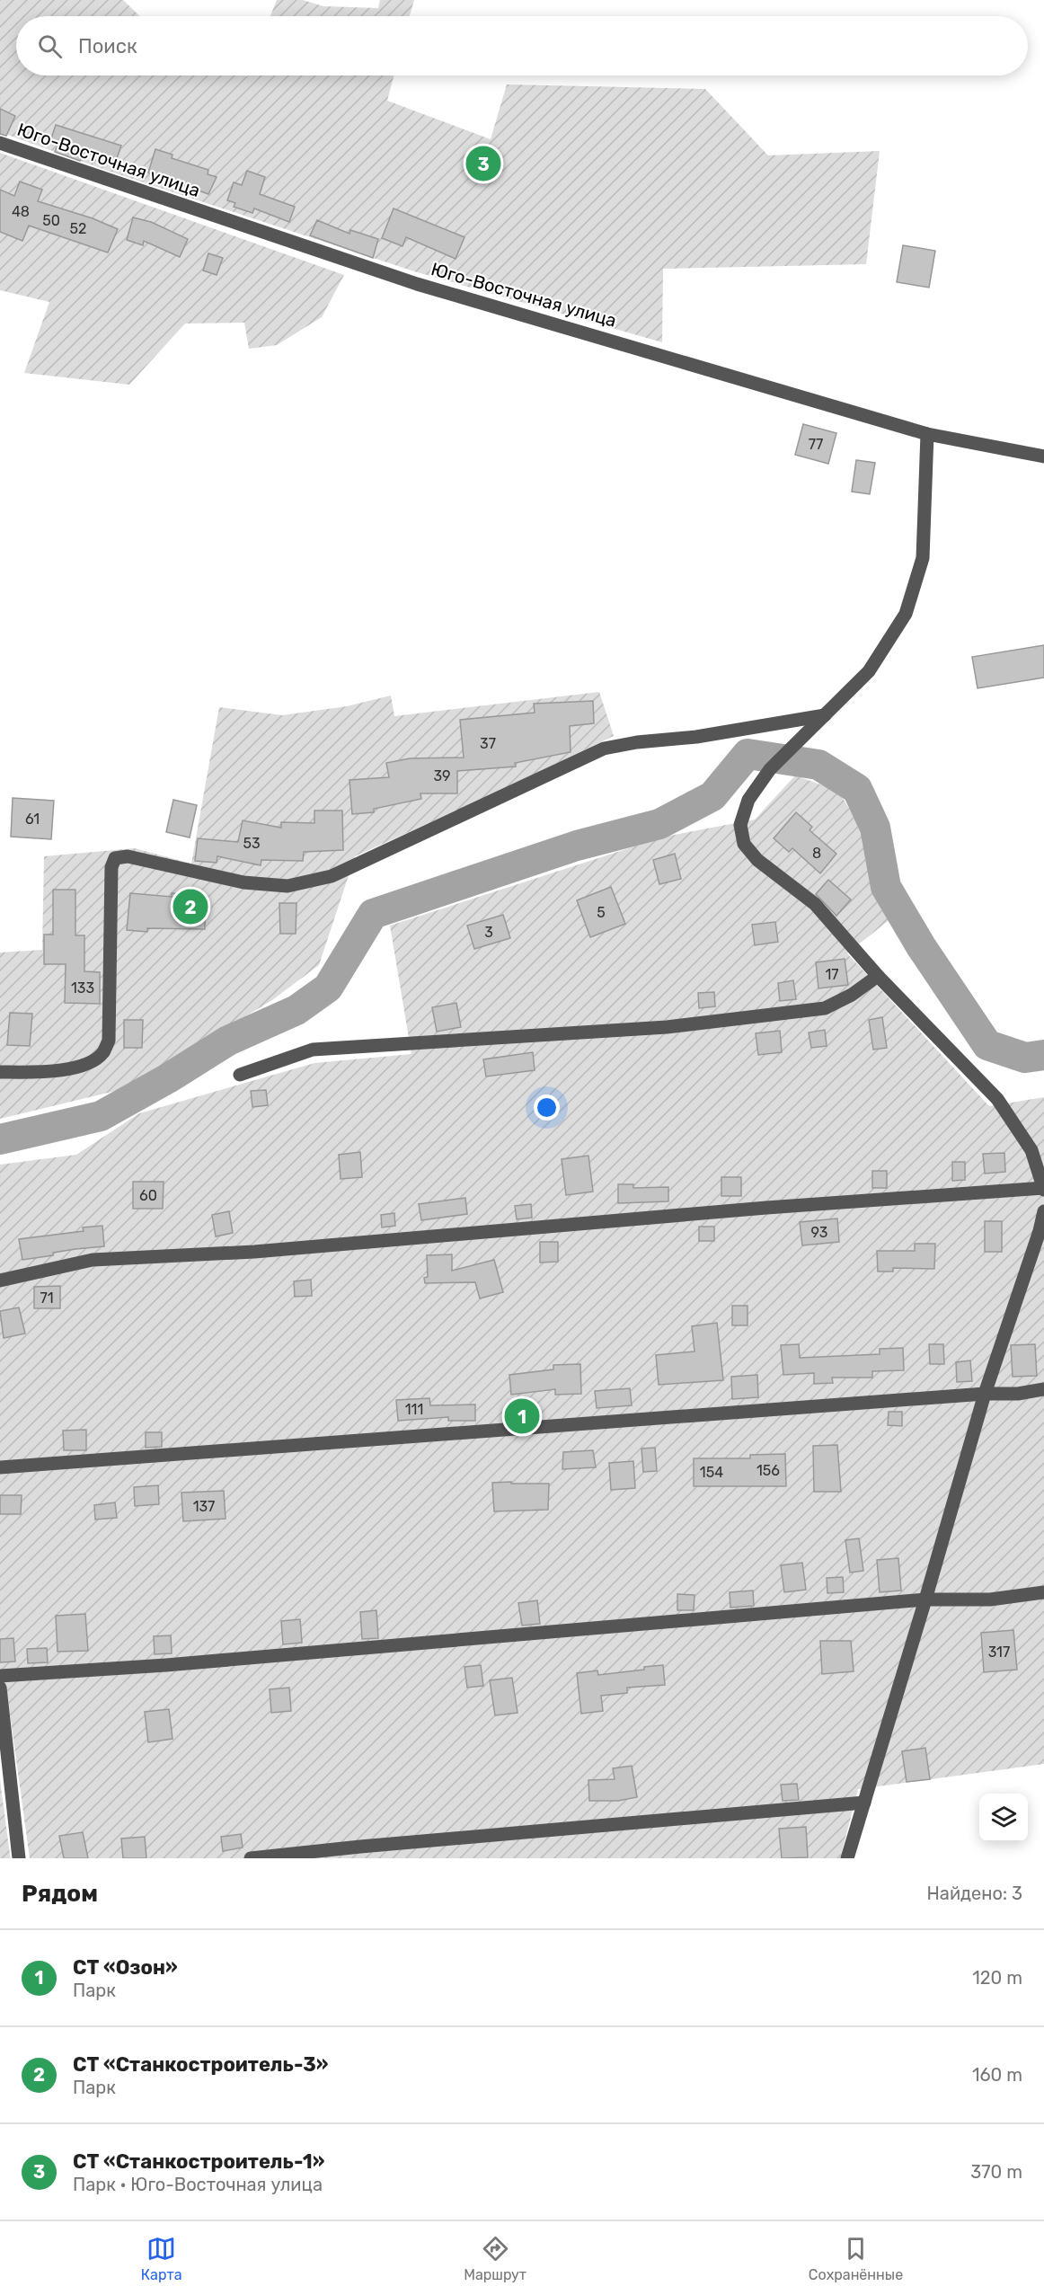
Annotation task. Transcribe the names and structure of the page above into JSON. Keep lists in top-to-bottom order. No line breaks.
{"streets":{"street":["Юго-Восточная улица"]},"house_numbers":["48","50","52","77","37","39","61","53","8","5","3","17","133","60","93","71","111","156","154","137","317"],"page":{"search":"Поиск","pins":["3","2","1"],"heading":["Рядом","Найдено: 3"],"list":[{"mark":"1","name":"СТ «Озон»","note":"Парк","value":"120 m"},{"mark":"2","name":"СТ «Станкостроитель-3»","note":"Парк","value":"160 m"},{"mark":"3","name":"СТ «Станкостроитель-1»","note":"Парк · Юго-Восточная улица","value":"370 m"}],"nav":["Карта","Маршрут","Сохранённые"]}}
